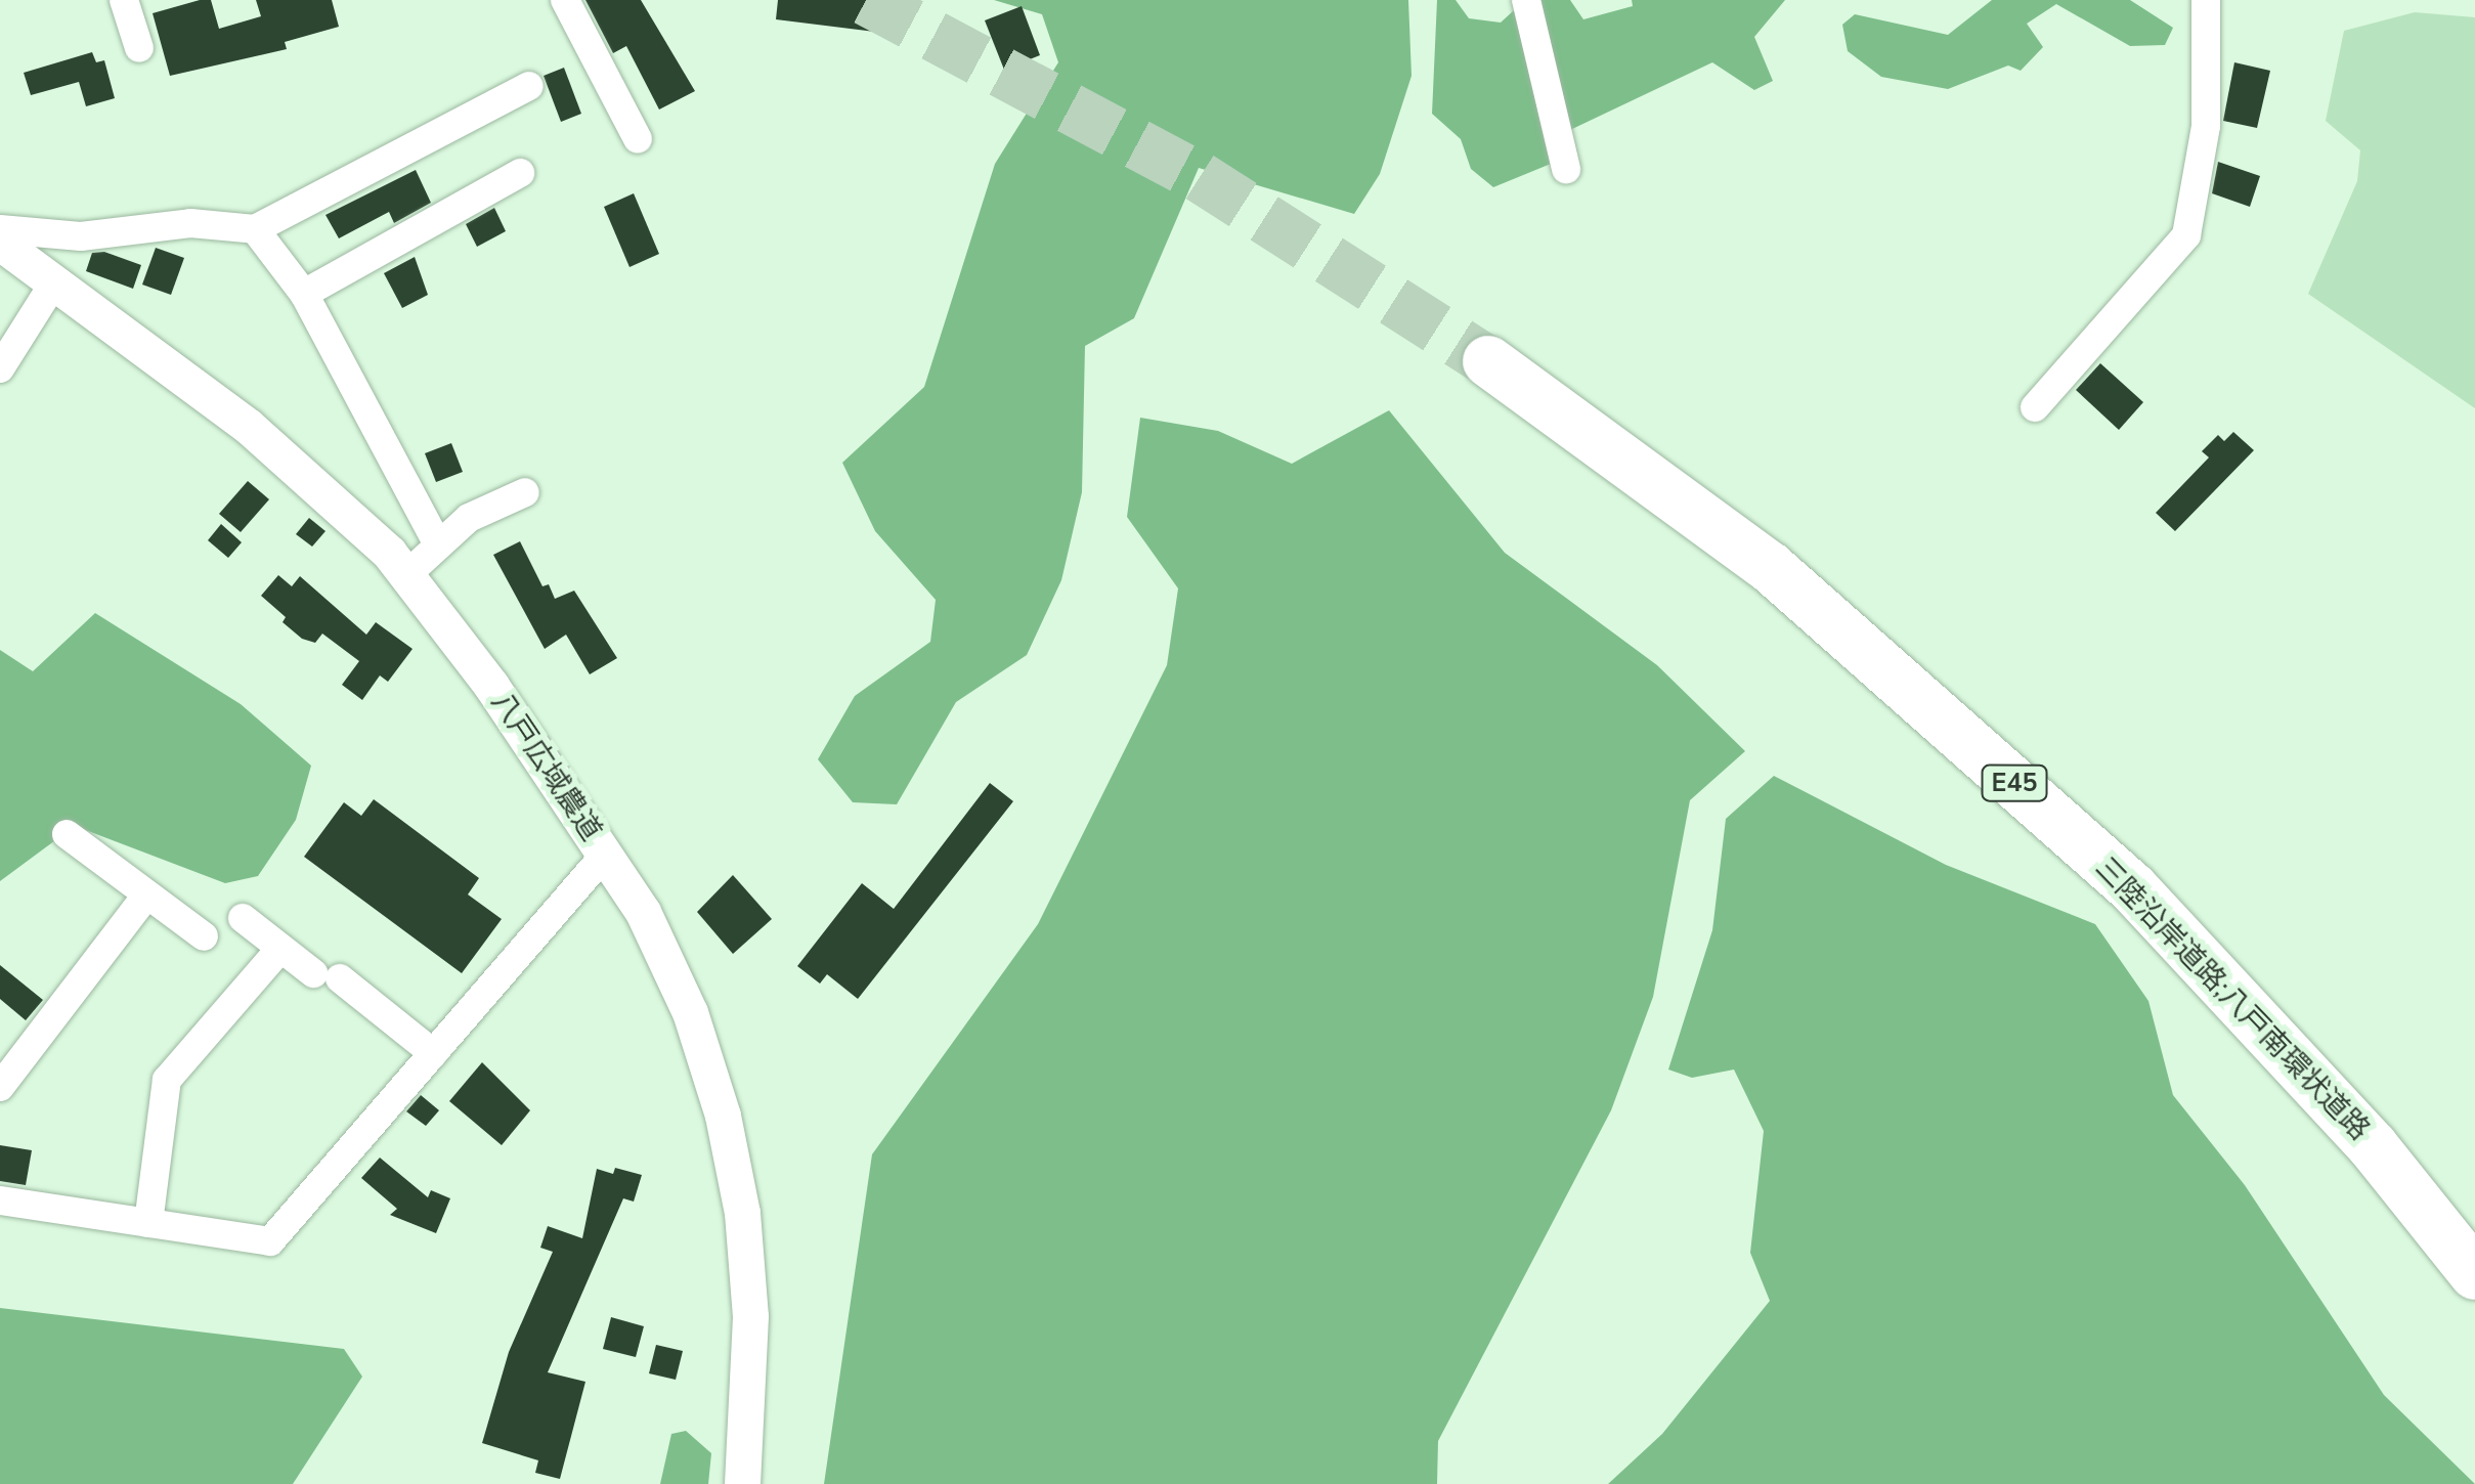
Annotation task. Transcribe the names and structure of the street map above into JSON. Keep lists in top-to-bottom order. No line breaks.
{"streets":{"highway":["E45","三陸沿岸道路;八戸南環状道路"],"street":["八戸広域農道"]}}
